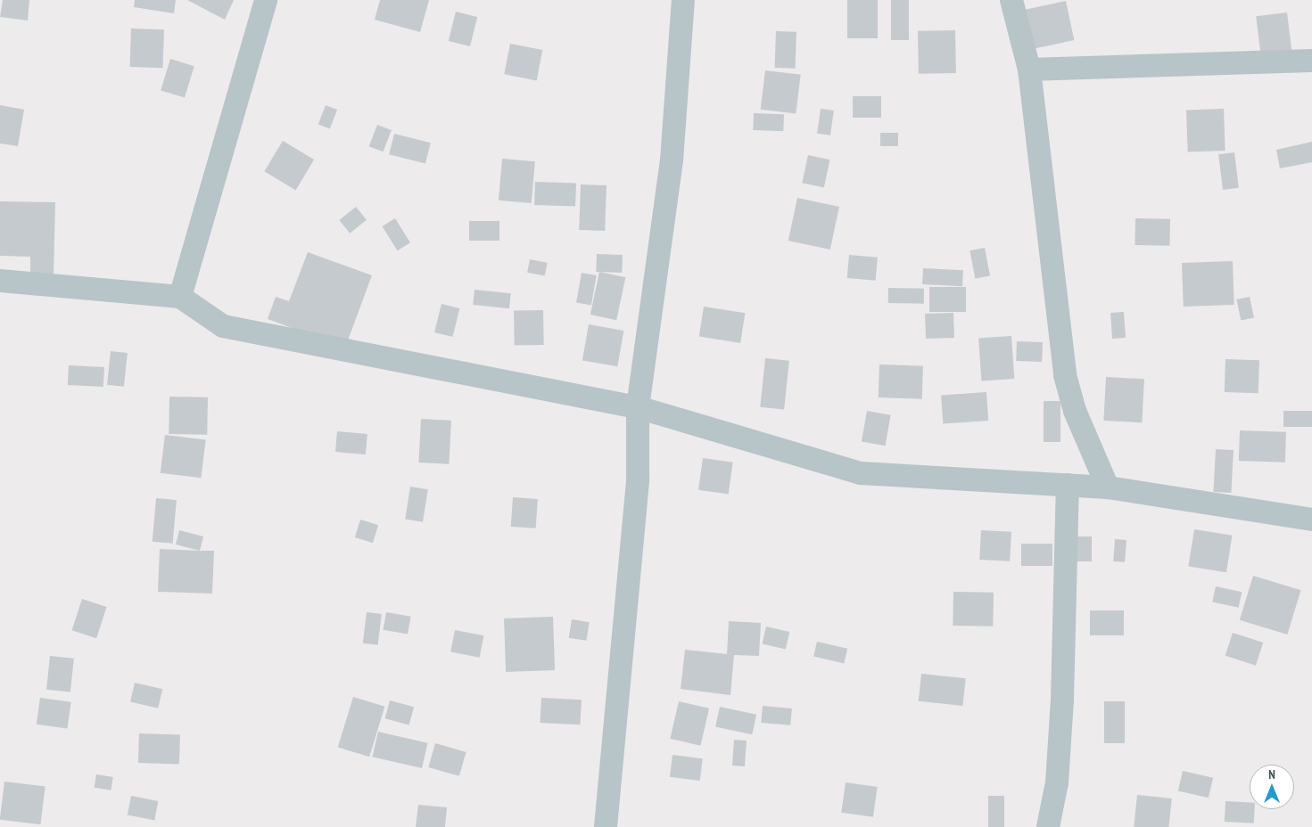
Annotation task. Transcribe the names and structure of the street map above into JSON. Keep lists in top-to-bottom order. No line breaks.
{"north":"top"}
